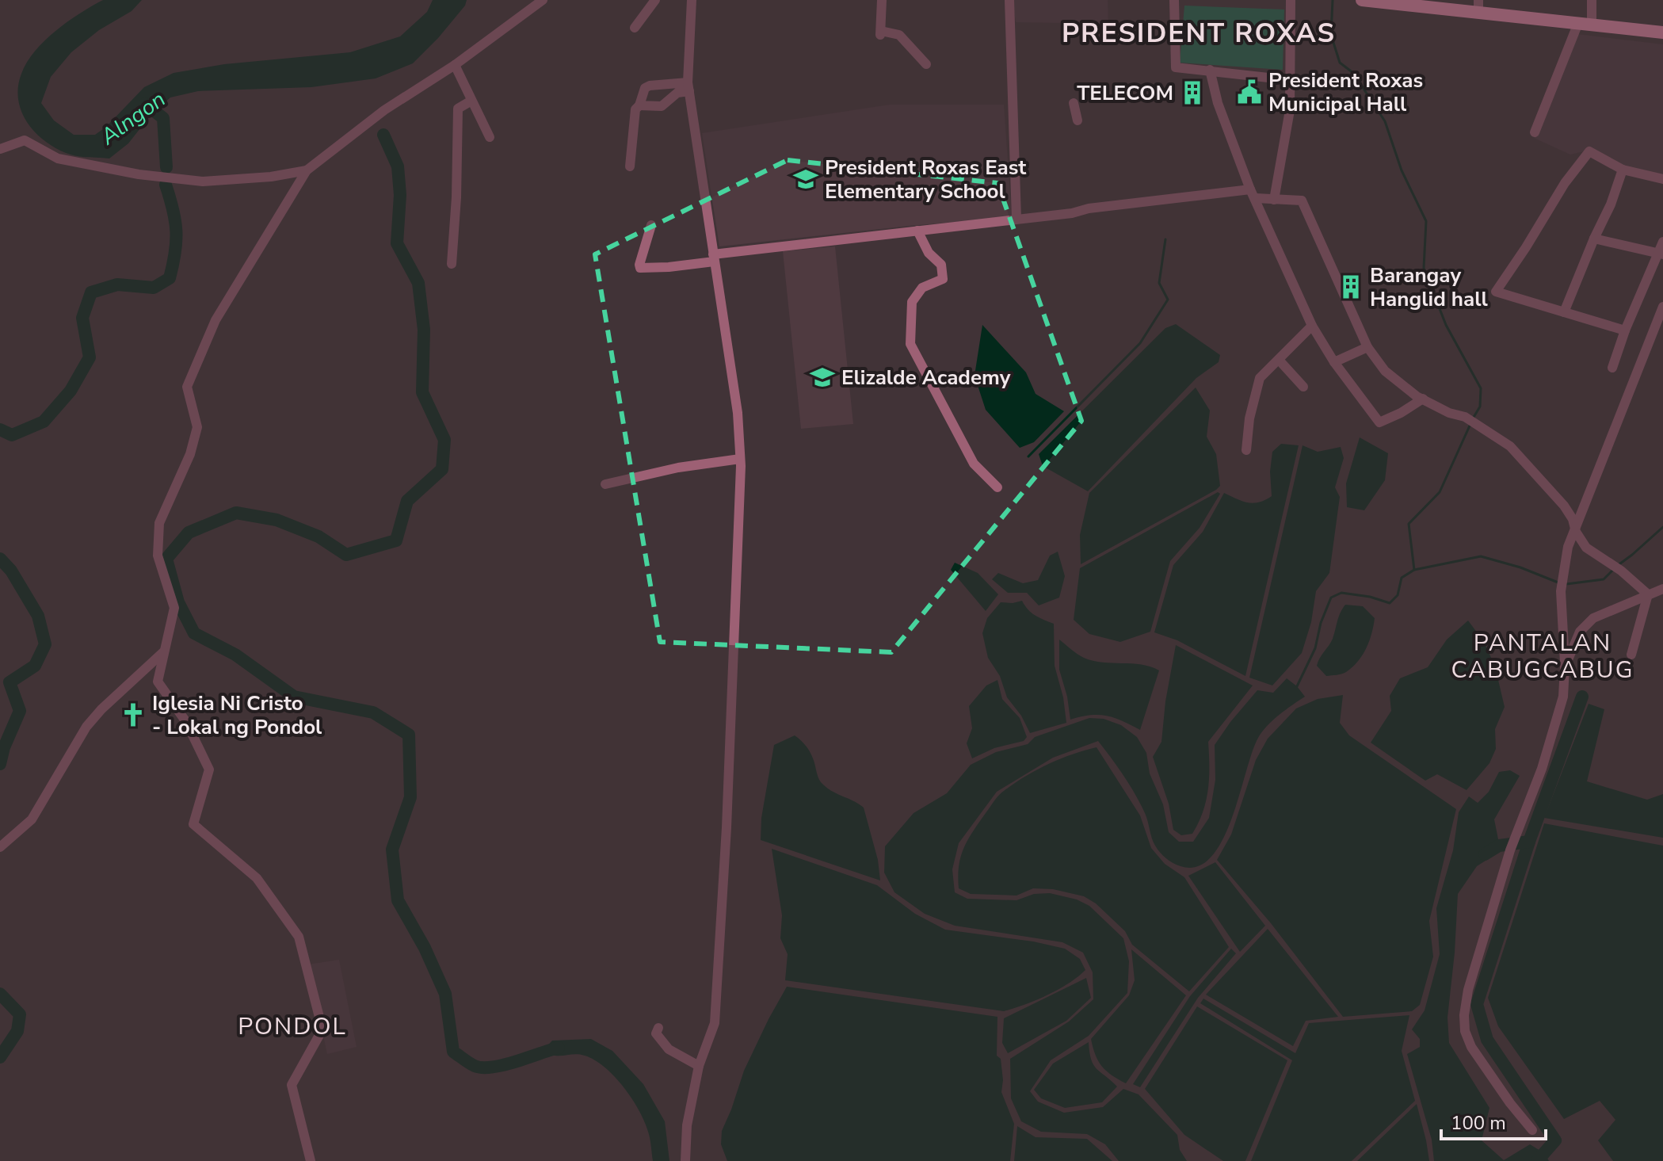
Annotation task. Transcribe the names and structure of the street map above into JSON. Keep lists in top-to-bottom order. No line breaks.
{"districts":["PRESIDENT ROXAS","PANTALAN CABUGCABUG","PONDOL"],"water":["Alngon"],"places":{"public building":["President Roxas Municipal Hall"],"building":["TELECOM","Barangay Hanglid hall"],"school or university":["President Roxas East Elementary School","Elizalde Academy"],"church":["Iglesia Ni Cristo - Lokal ng Pondol"]},"scale_bar":"100 m"}
